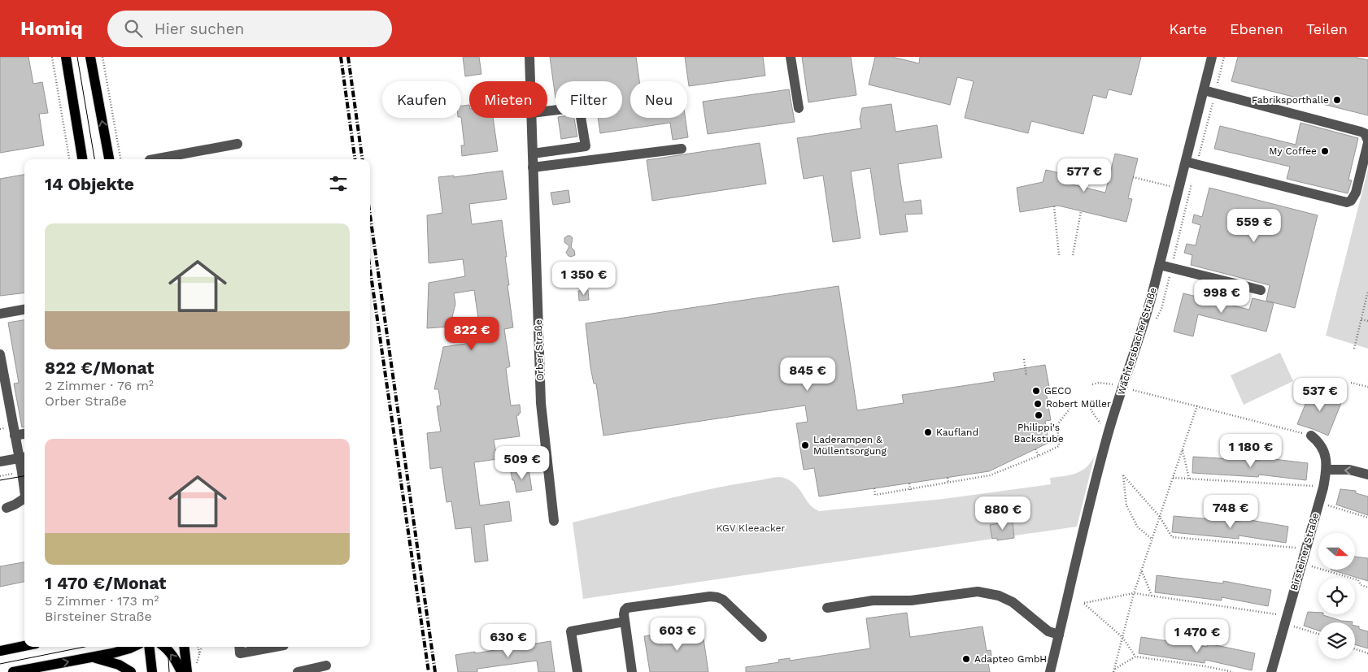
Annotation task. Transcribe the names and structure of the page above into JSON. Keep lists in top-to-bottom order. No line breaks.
{"streets":{"street":["Wächtersbacher Straße","Orber Straße","Birsteiner Straße"]},"parks":["KGV Kleeacker"],"places":["Fabriksporthalle","My Coffee","GECO","Robert Müller","Philippi's Backstube","Kaufland","Laderampen & Müllentsorgung","Adapteo GmbH"],"north":"right","page":{"header":"Homiq","search":"Hier suchen","nav":["Karte","Ebenen","Teilen"],"chip":["Kaufen","Mieten","Filter","Neu"],"price":["577 €","559 €","1 350 €","998 €","822 €","845 €","537 €","1 180 €","509 €","748 €","880 €","603 €","1 470 €","630 €"],"heading":"14 Objekte","list":[{"name":"822 €/Monat","note":"2 Zimmer · 76 m² · Orber Straße"},{"name":"1 470 €/Monat","note":"5 Zimmer · 173 m² · Birsteiner Straße"}]}}
